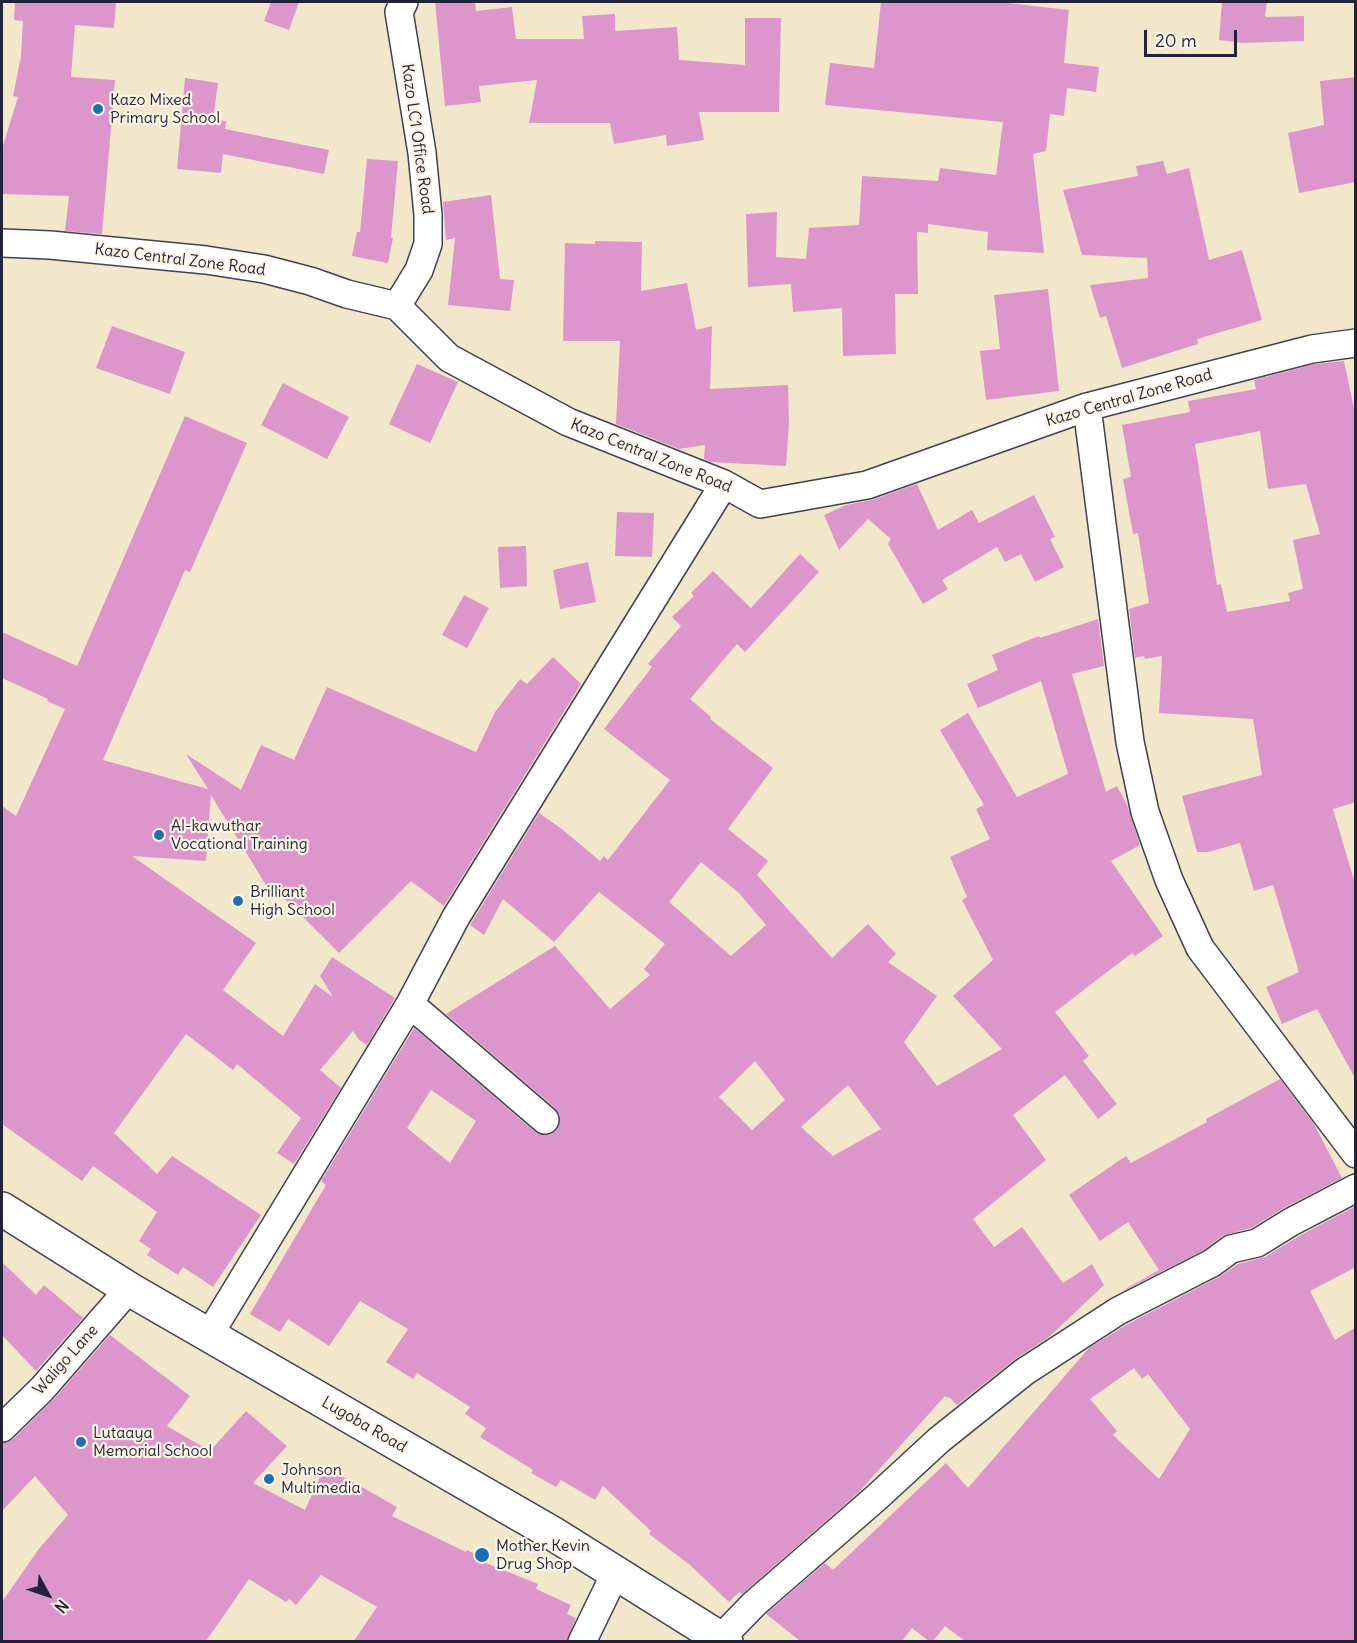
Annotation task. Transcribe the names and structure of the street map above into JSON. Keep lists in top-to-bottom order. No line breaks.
{"streets":{"street":["Kazo LC1 Office Road","Kazo Central Zone Road","Waligo Lane","Lugoba Road"]},"crossings":[["Kazo LC1 Office Road","Kazo Central Zone Road"],["Waligo Lane","Lugoba Road"]],"places":["Kazo Mixed Primary School","Al-kawuthar Vocational Training","Brilliant High School","Lutaaya Memorial School","Johnson Multimedia","Mother Kevin Drug Shop"],"scale_bar":"20 m","north":"bottom right"}
